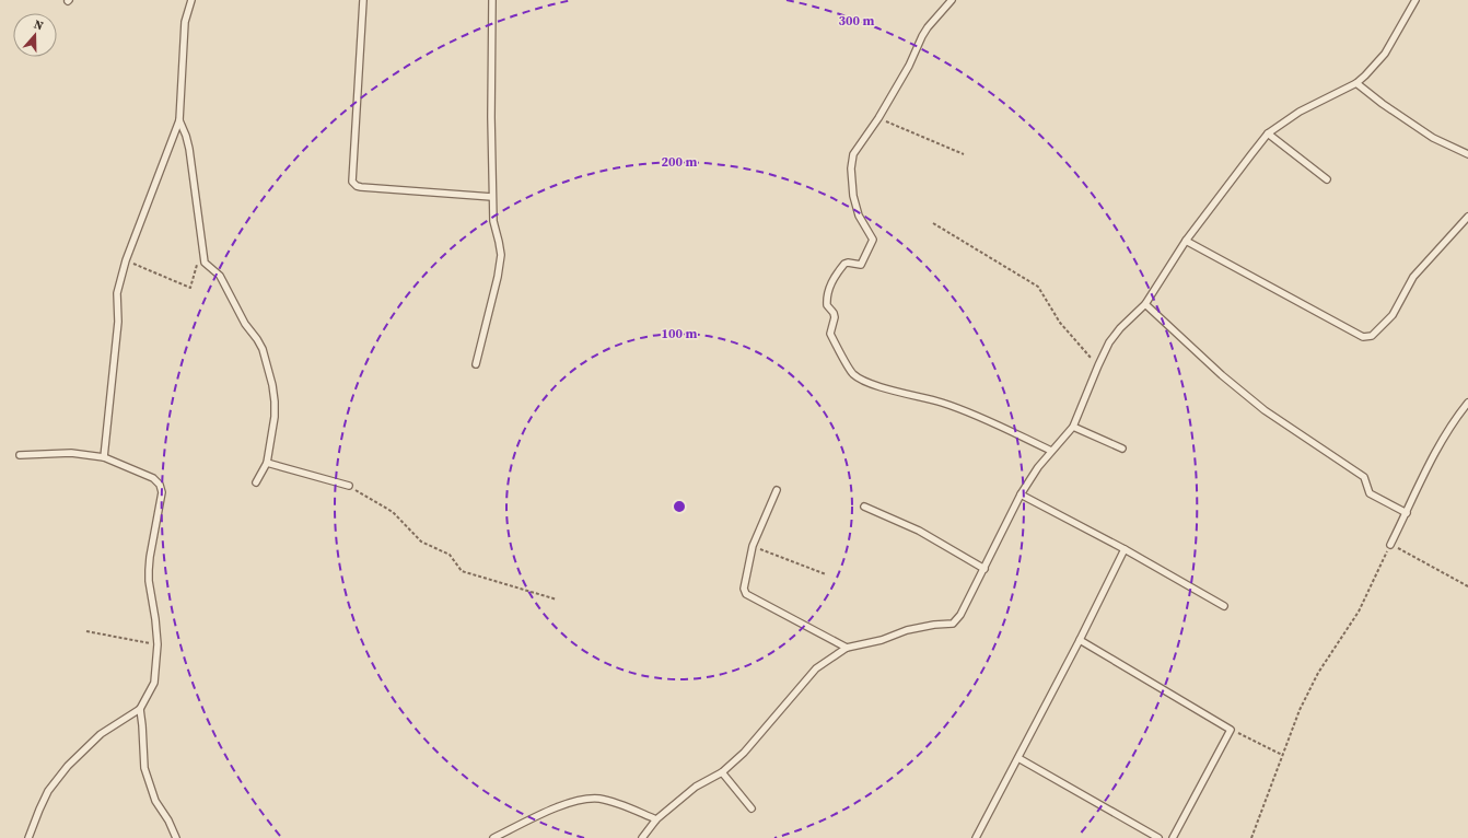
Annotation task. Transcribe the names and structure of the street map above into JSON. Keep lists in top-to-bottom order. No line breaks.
{"north":"top","rings":["300 m","200 m","100 m"]}
